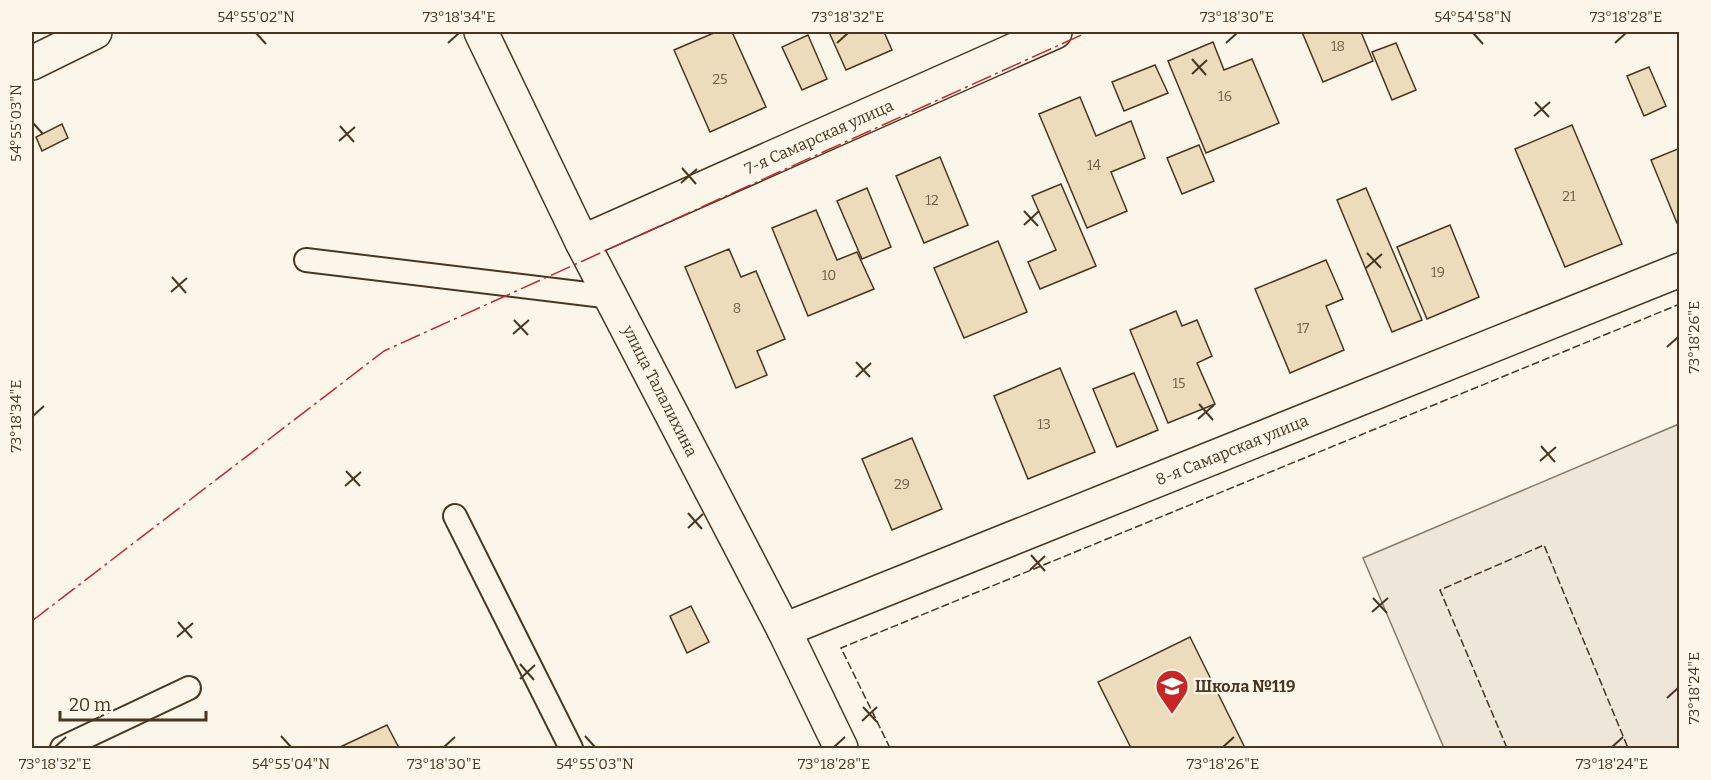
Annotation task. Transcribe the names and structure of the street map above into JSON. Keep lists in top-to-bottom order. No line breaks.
{"streets":{"street":["7-я Самарская улица","улица Талалихина","8-я Самарская улица"]},"crossings":[["7-я Самарская улица","улица Талалихина"],["улица Талалихина","8-я Самарская улица"]],"places":{"school or university":["Школа №119"]},"house_numbers":["18","25","16","14","21","12","19","10","8","17","15","13","29"],"scale_bar":"20 m","coordinates":["54°55'02\"N","73°18'34\"E","73°18'32\"E","73°18'30\"E","54°54'58\"N","73°18'28\"E","54°55'03\"N","73°18'26\"E","73°18'24\"E","54°55'04\"N"]}
